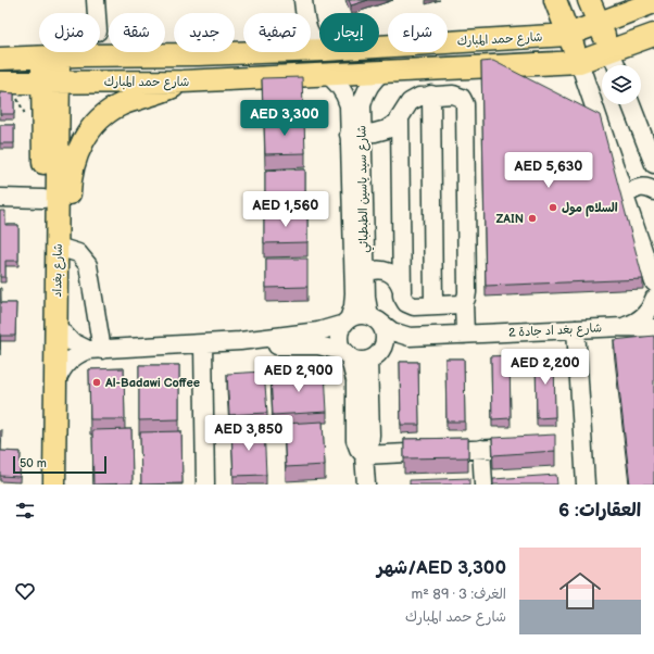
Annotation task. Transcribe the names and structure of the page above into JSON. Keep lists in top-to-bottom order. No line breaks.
{"streets":{"main road":["شارع حمد المبارك","شارع بغداد"],"street":["شارع سيد ياسين الطبطبائي","شارع بغد اد جادة 2"]},"crossings":[["شارع حمد المبارك","شارع سيد ياسين الطبطبائي"],["شارع حمد المبارك","شارع بغداد"],["شارع سيد ياسين الطبطبائي","شارع بغد اد جادة 2"]],"places":["السلام مول","ZAIN","Al-Badawi Coffee"],"scale_bar":"50 m","page":{"chip":["شراء","إيجار","تصفية","جديد","شقة","منزل"],"price":["AED 3,300","AED 5,630","AED 1,560","AED 2,200","AED 2,900","AED 3,850"],"scale":"50 m","heading":"العقارات: 6","list":[{"name":"AED 3,300/شهر","note":"الغرف: 3 · 89 m² · شارع حمد المبارك"}]}}
